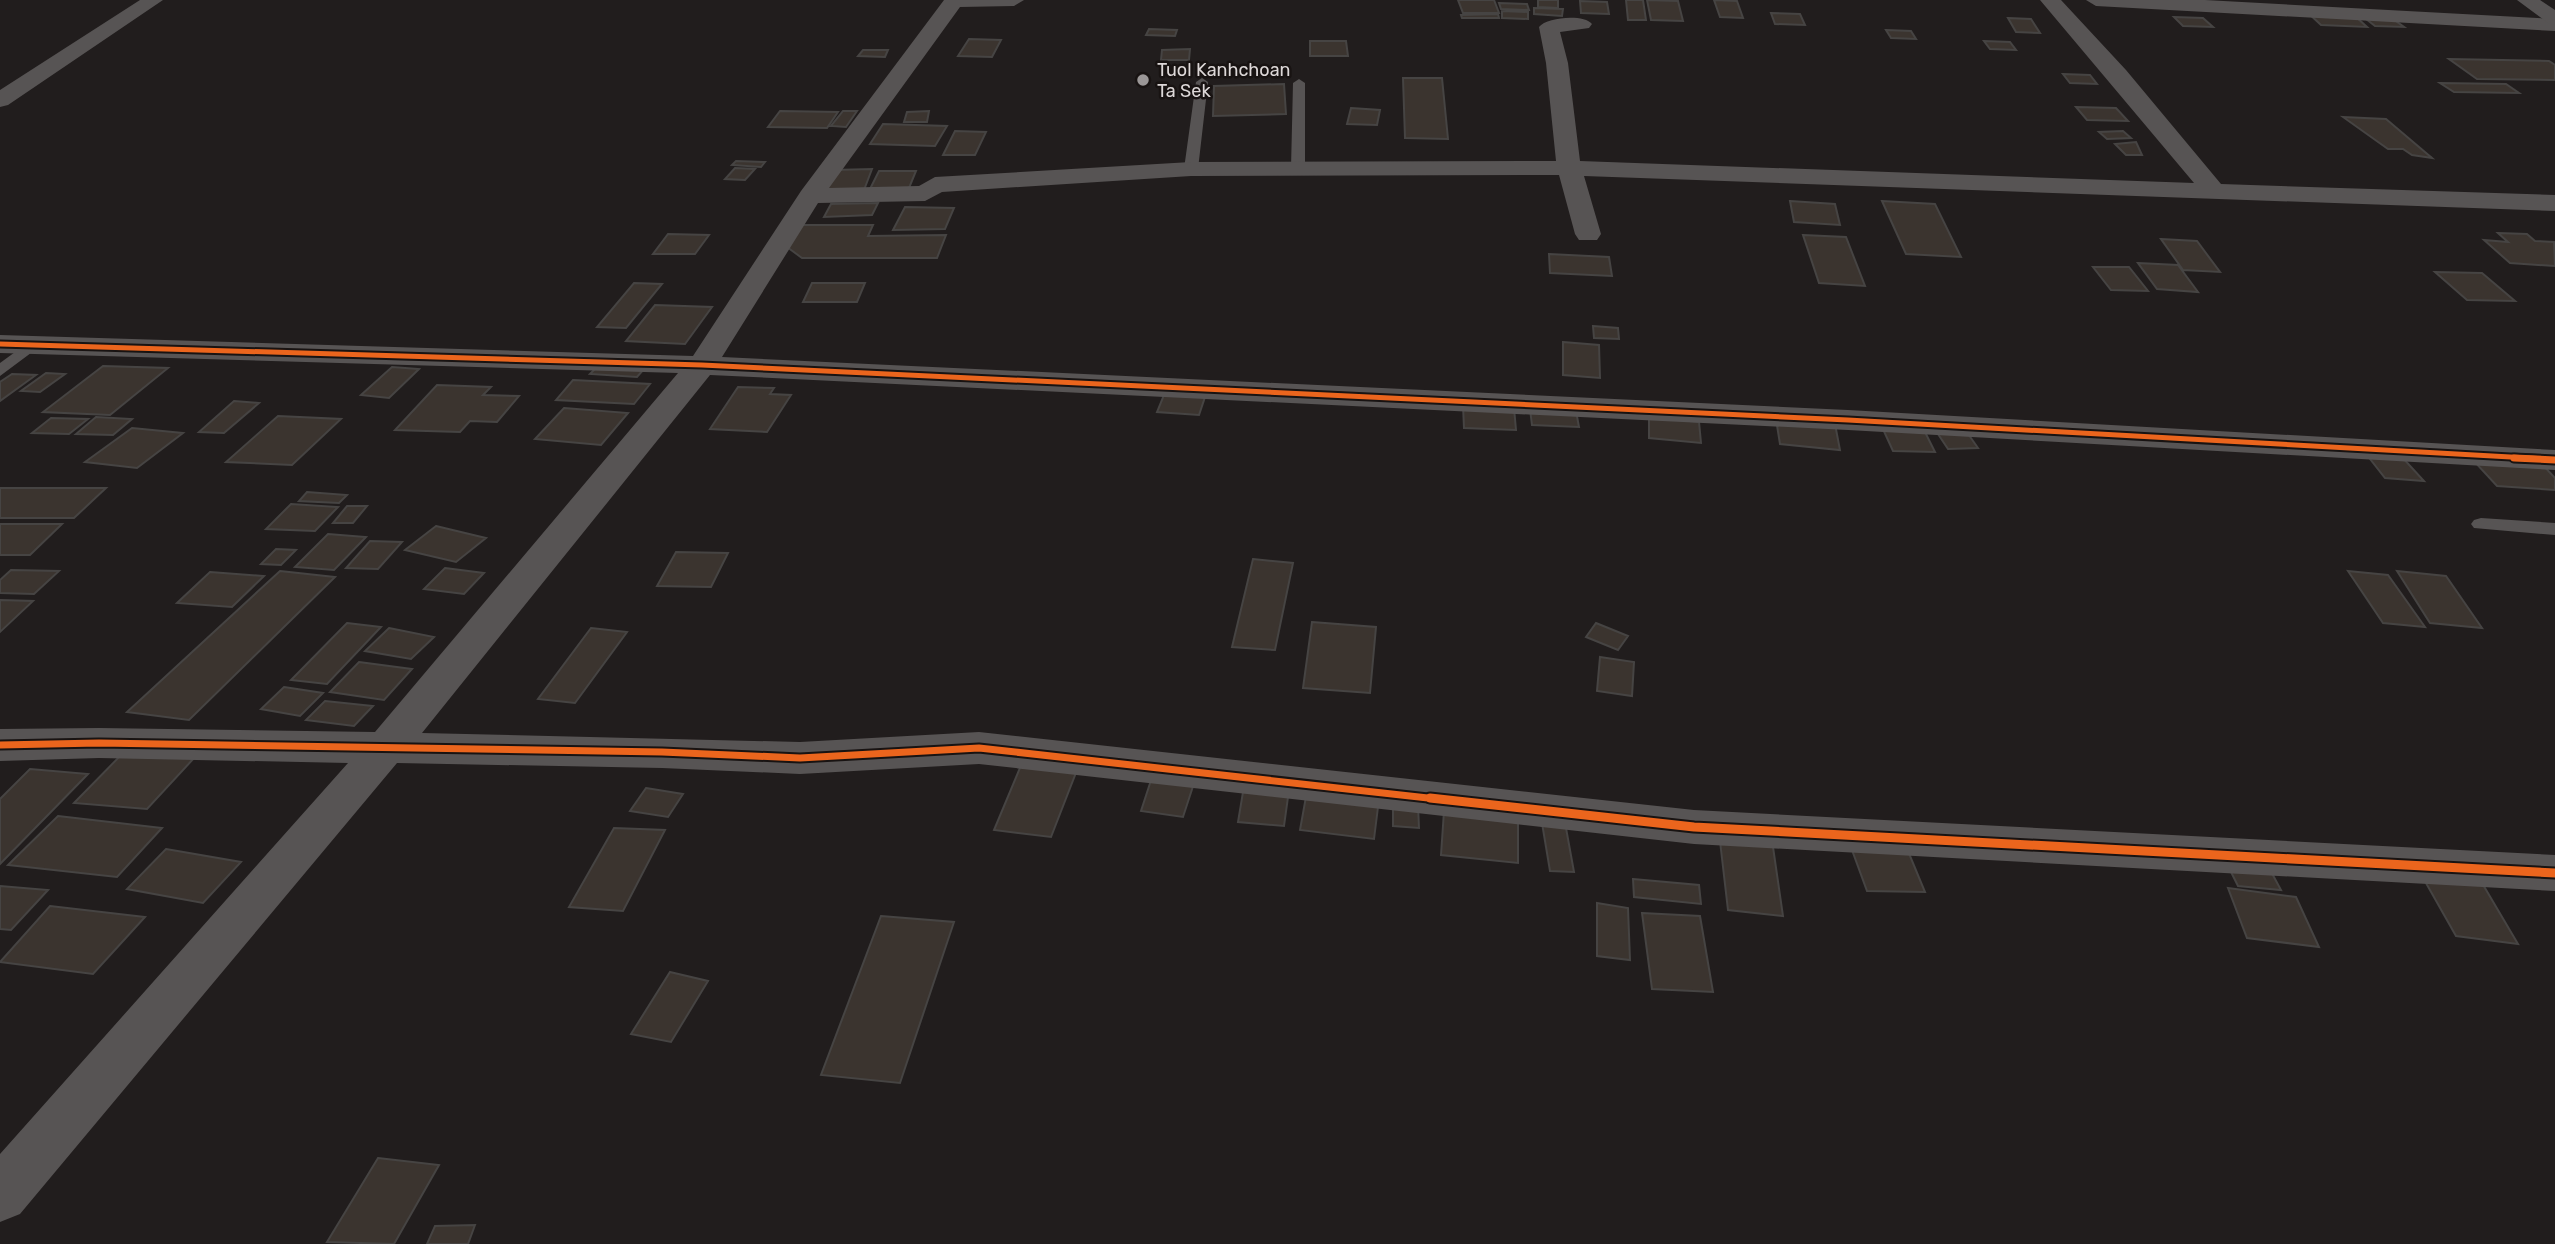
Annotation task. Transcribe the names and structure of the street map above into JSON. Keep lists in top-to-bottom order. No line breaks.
{"places":["Tuol Kanhchoan Ta Sek"]}
